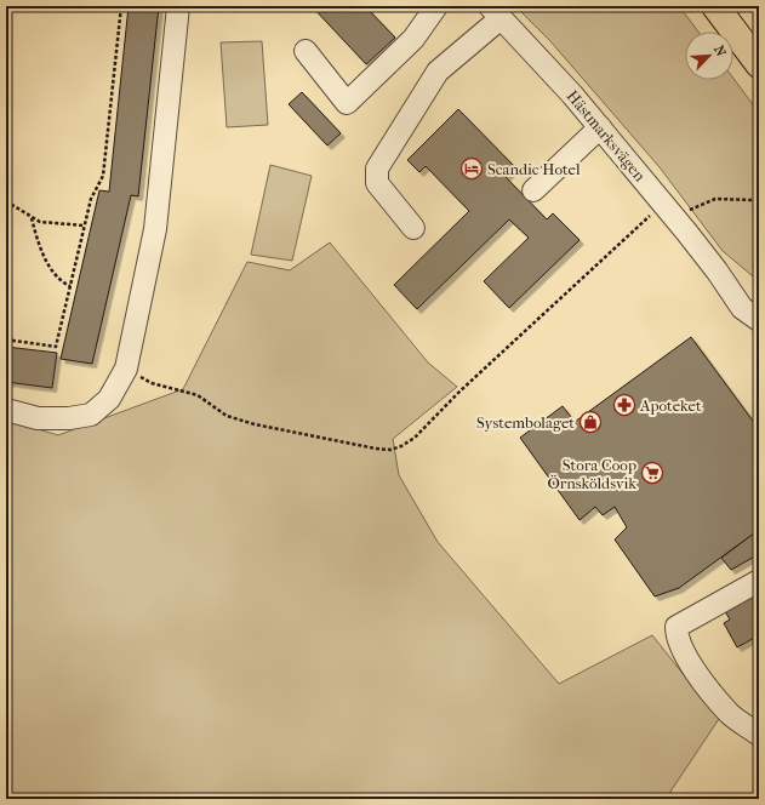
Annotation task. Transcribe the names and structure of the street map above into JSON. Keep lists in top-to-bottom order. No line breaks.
{"streets":{"street":["Hästmarksvägen"]},"places":{"hotel":["Scandic Hotel"],"pharmacy":["Apoteket"],"shop":["Systembolaget"],"supermarket":["Stora Coop Örnsköldsvik"]},"north":"top right"}
